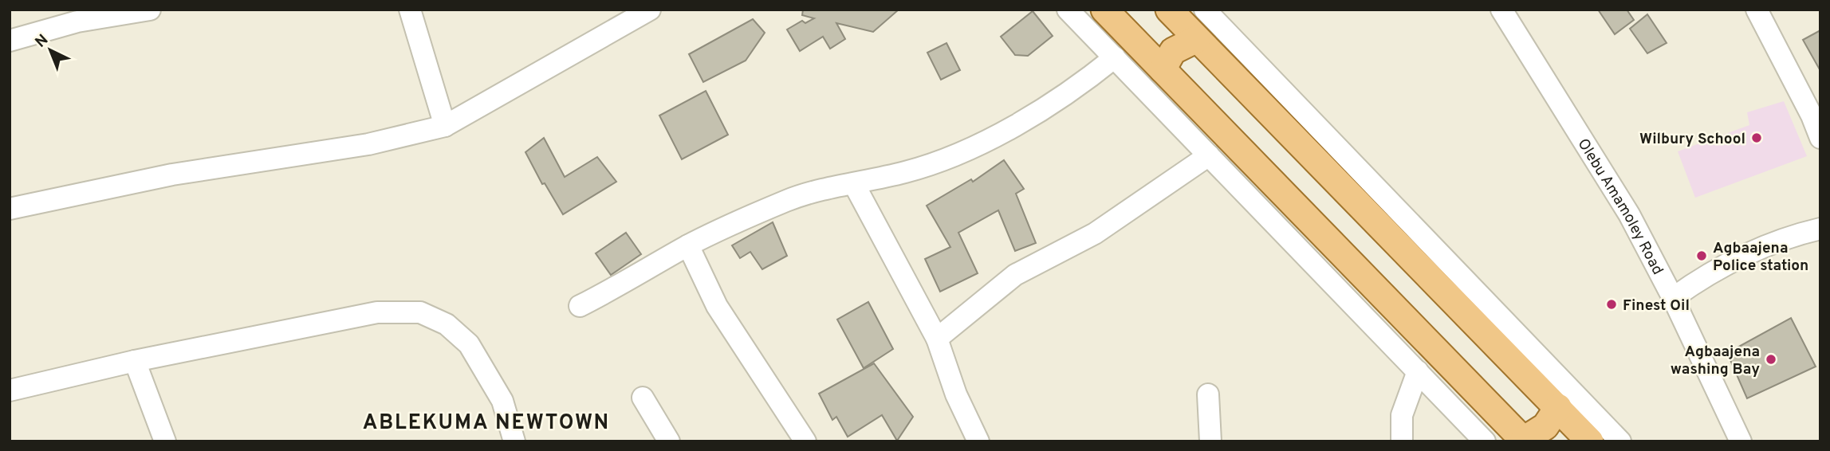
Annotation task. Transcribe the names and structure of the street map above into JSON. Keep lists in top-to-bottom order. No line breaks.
{"streets":{"street":["Olebu Amamoley Road"]},"districts":["ABLEKUMA NEWTOWN"],"places":["Wilbury School","Agbaajena Police station","Finest Oil","Agbaajena washing Bay"],"north":"top left"}
